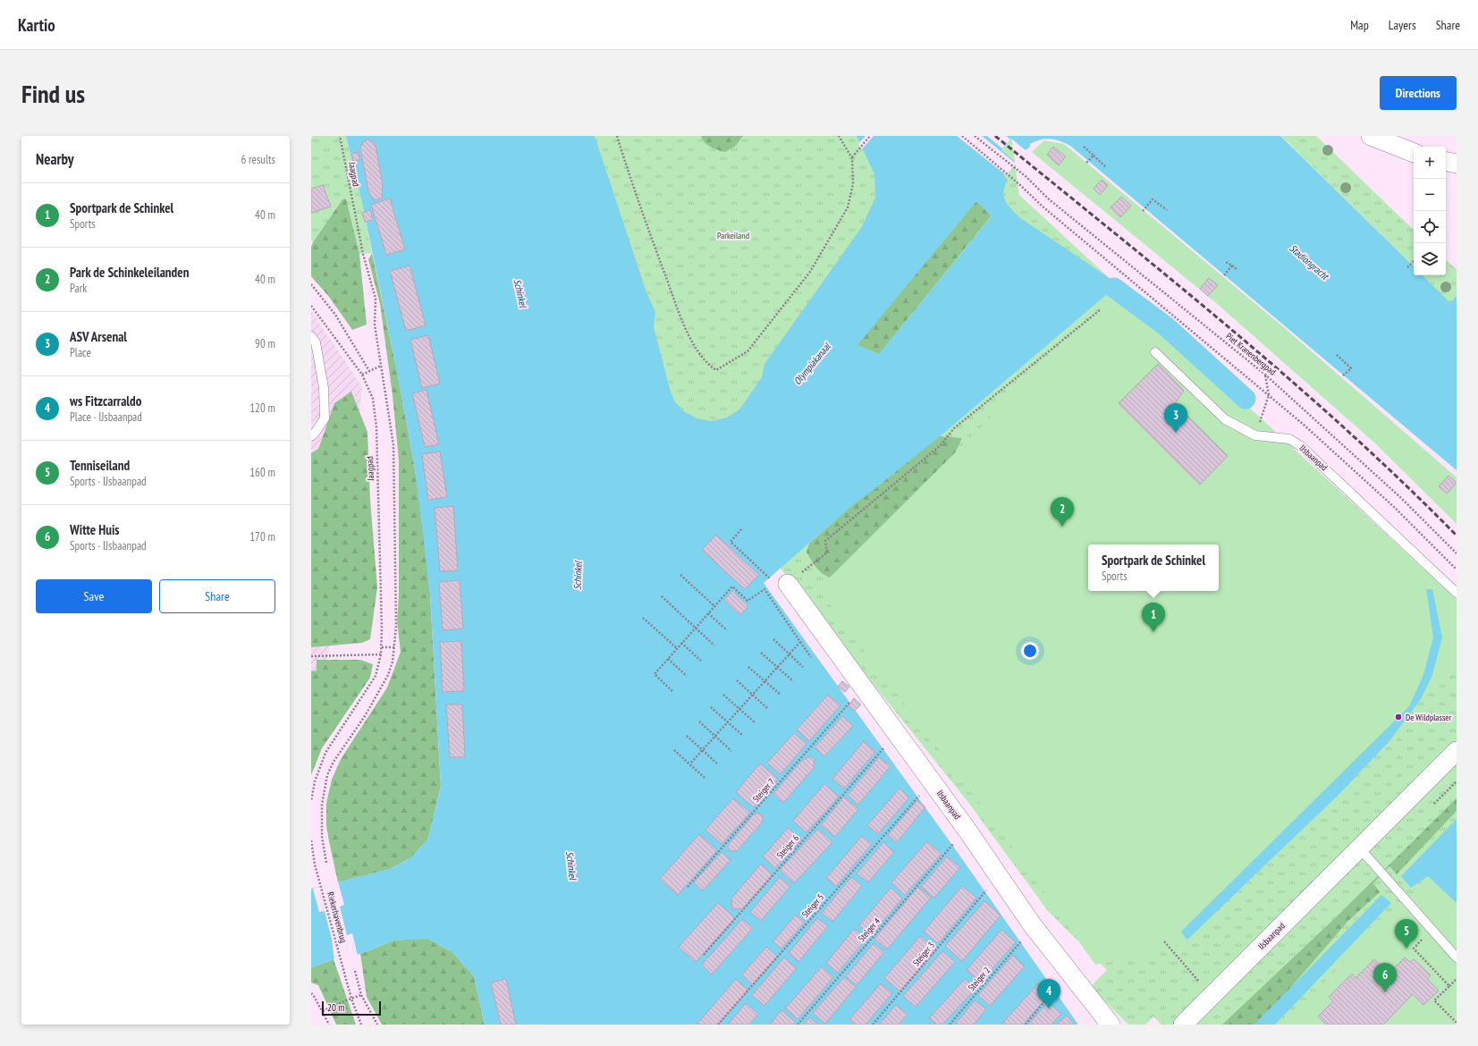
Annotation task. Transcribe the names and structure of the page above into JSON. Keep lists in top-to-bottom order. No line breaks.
{"streets":{"street":["IJsbaanpad"],"path":["Jaagpad","Piet Kranenbergpad","Steiger 7","Steiger 6","Steiger 5","Riekerhavenbrug","Steiger 4","Steiger 3","Steiger 2"]},"water":["Stadiongracht","Schinkel","Olympiakanaal"],"parks":["Parkeiland"],"places":["De Wildplasser"],"scale_bar":"20 m","page":{"header":"Kartio","nav":["Map","Layers","Share"],"buttons":["Directions",["Save","Share"]],"title":"Find us","heading":["Nearby","6 results"],"map_buttons":["+","−"],"list":[{"mark":"1","name":"Sportpark de Schinkel","note":"Sports","value":"40 m"},{"mark":"2","name":"Park de Schinkeleilanden","note":"Park","value":"40 m"},{"mark":"3","name":"ASV Arsenal","note":"Place","value":"90 m"},{"mark":"4","name":"ws Fitzcarraldo","note":"Place · IJsbaanpad","value":"120 m"},{"mark":"5","name":"Tenniseiland","note":"Sports · IJsbaanpad","value":"160 m"},{"mark":"6","name":"Witte Huis","note":"Sports · IJsbaanpad","value":"170 m"}],"pins":["3","2","1","5","6","4"],"popup":["Sportpark de Schinkel","Sports"],"scale":"20 m"}}
